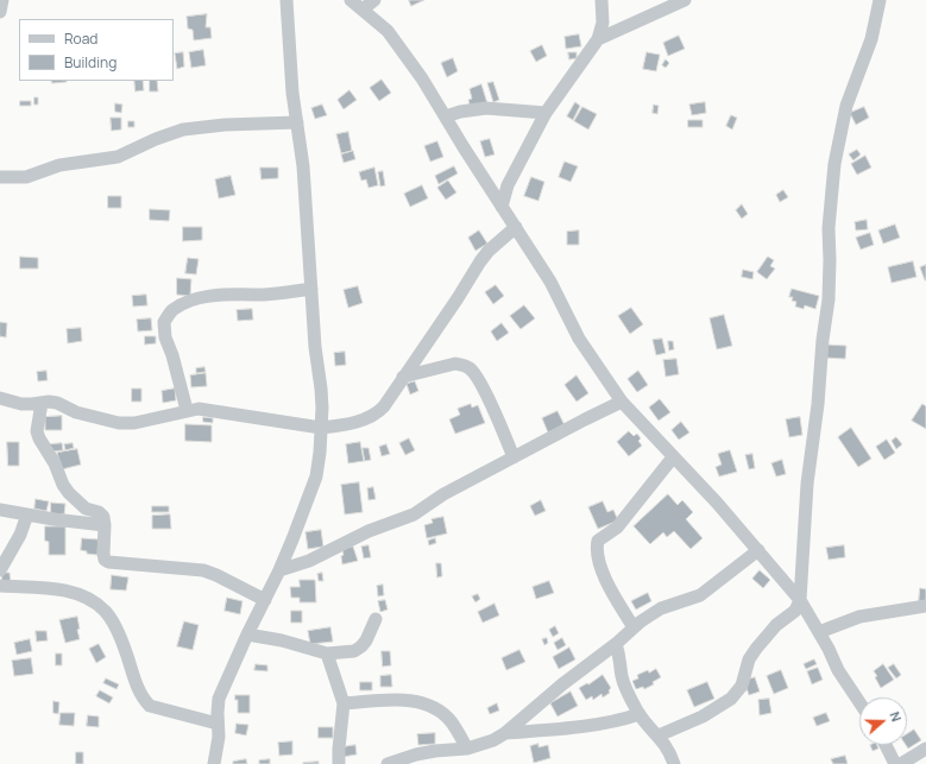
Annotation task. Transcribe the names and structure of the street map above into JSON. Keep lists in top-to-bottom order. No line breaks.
{"legend":["Road","Building"],"north":"right"}
